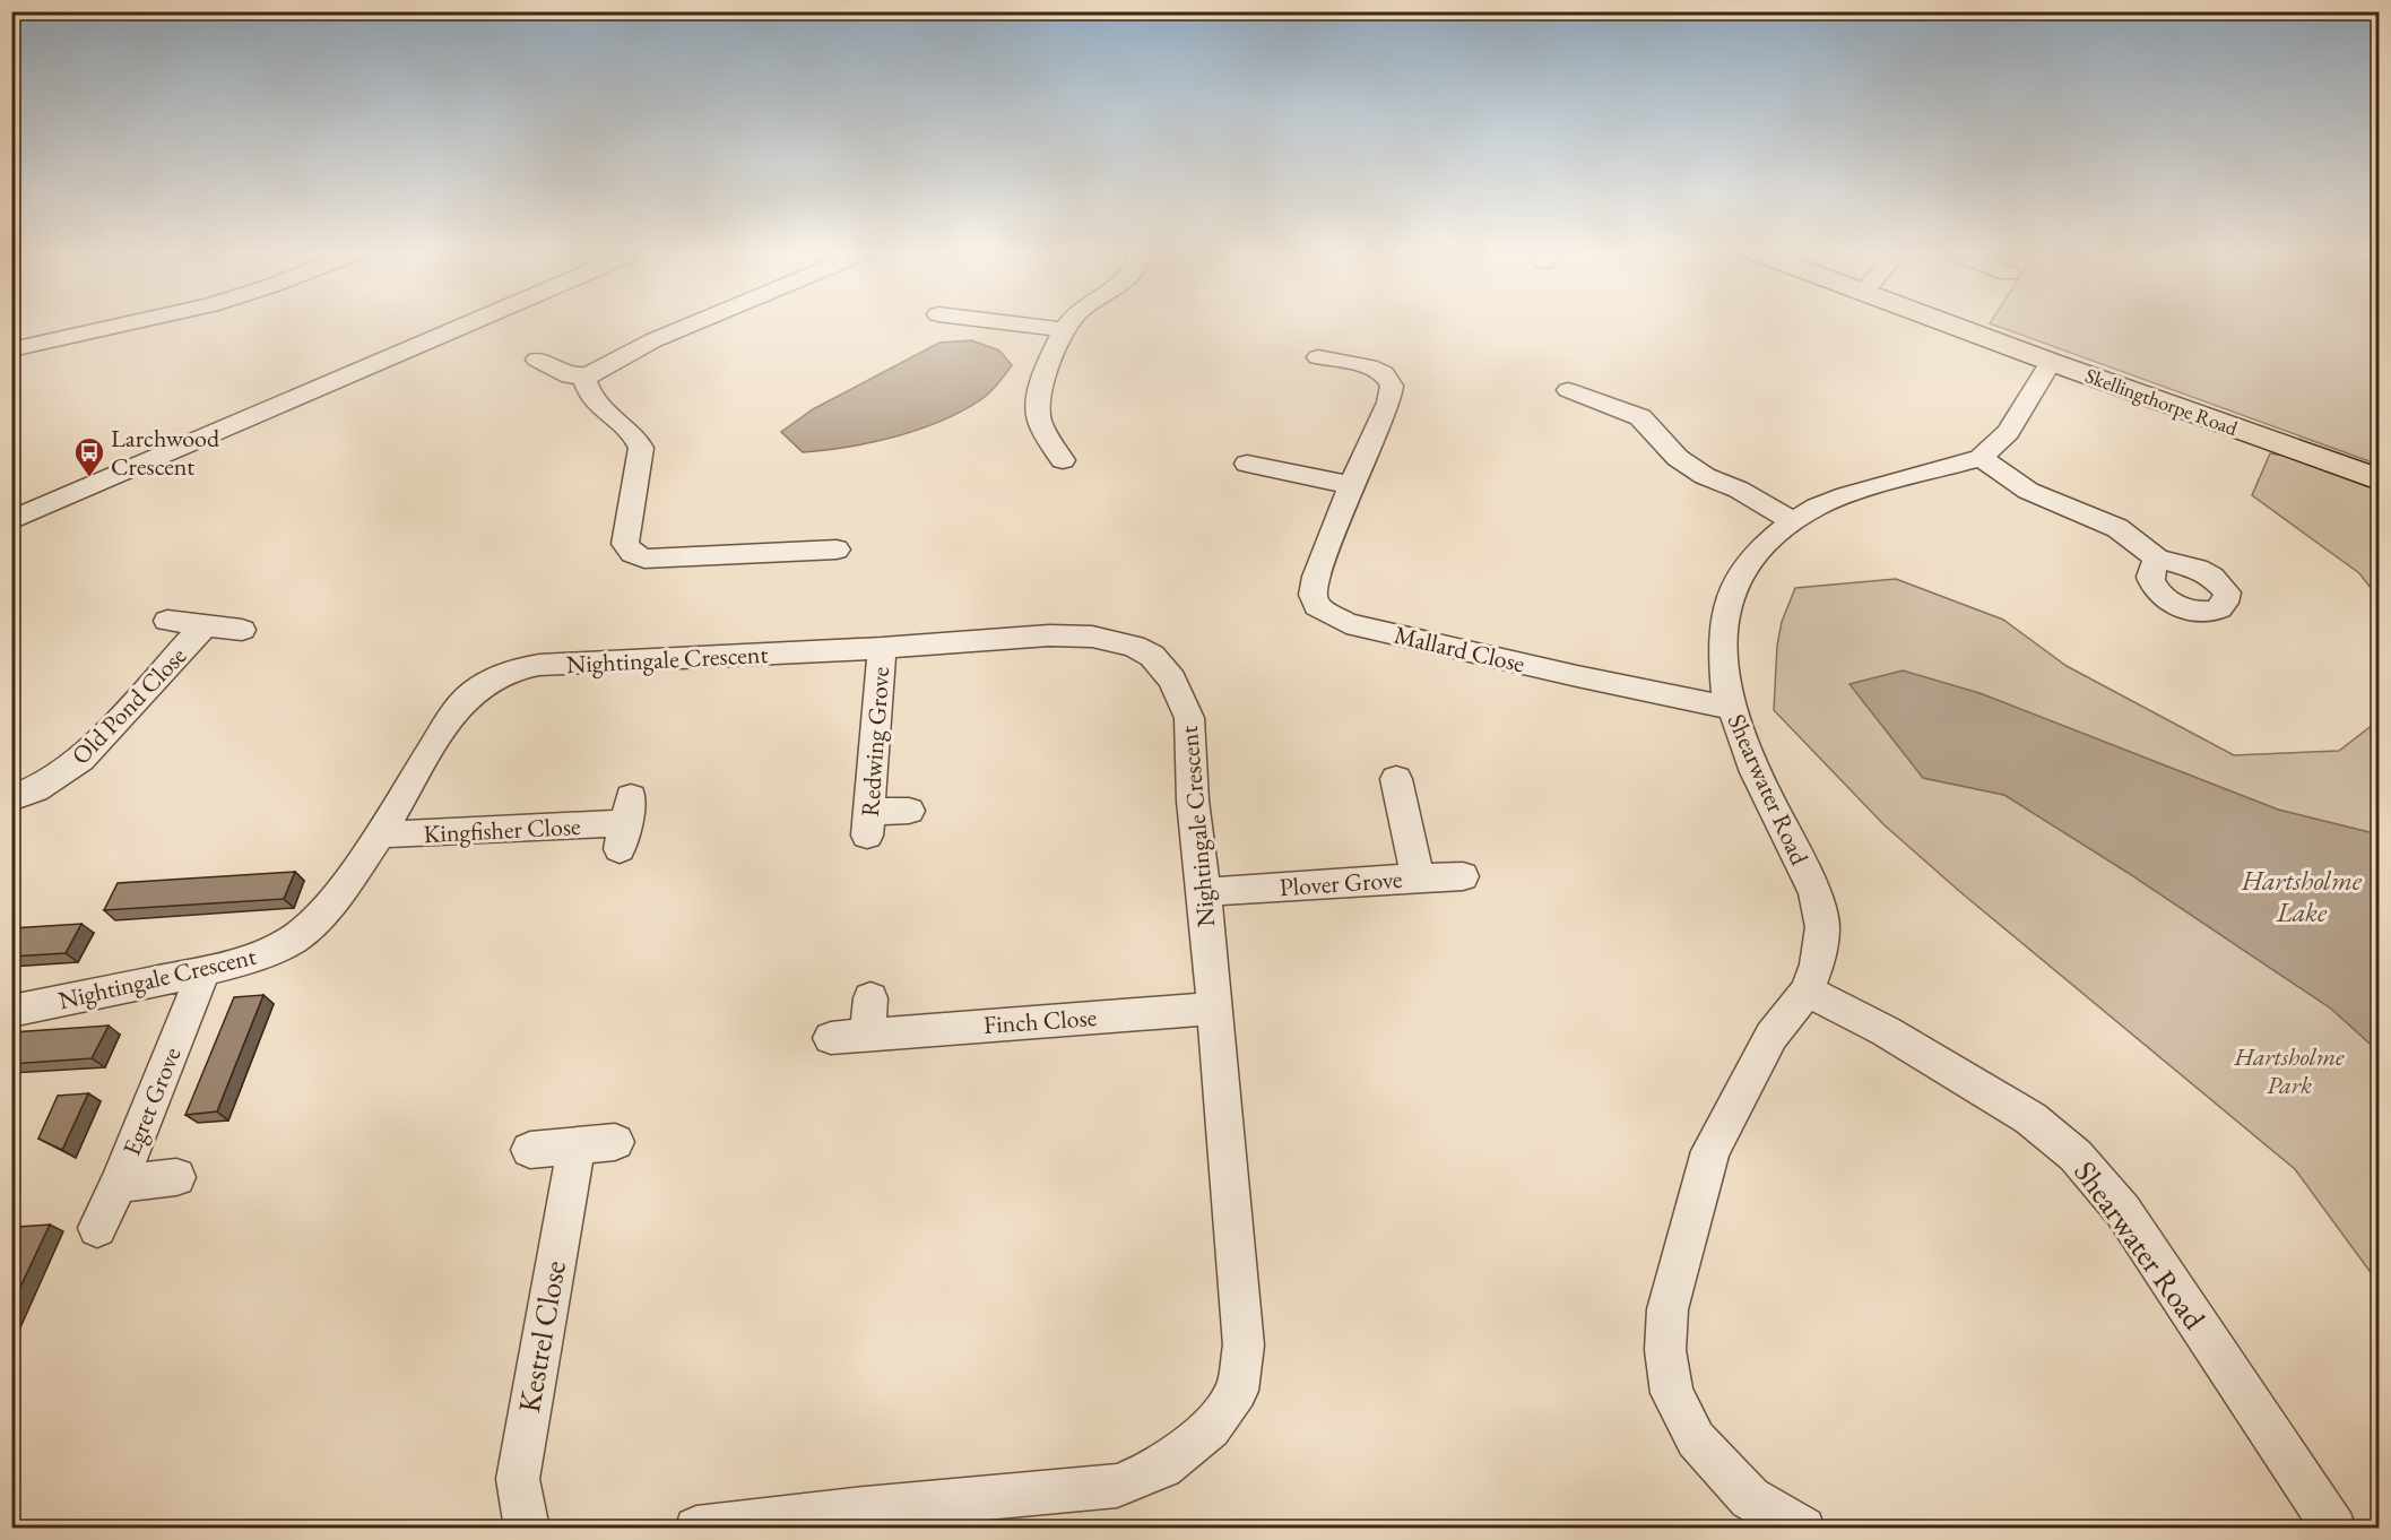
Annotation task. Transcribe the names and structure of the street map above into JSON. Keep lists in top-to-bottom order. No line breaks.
{"streets":{"main road":["Skellingthorpe Road"],"street":["Mallard Close","Nightingale Crescent","Old Pond Close","Redwing Grove","Shearwater Road","Kingfisher Close","Plover Grove","Finch Close","Egret Grove","Kestrel Close"]},"crossings":[["Skellingthorpe Road","Shearwater Road"],["Mallard Close","Shearwater Road"],["Nightingale Crescent","Redwing Grove"],["Nightingale Crescent","Kingfisher Close"],["Nightingale Crescent","Plover Grove"],["Nightingale Crescent","Finch Close"],["Nightingale Crescent","Egret Grove"]],"water":["Hartsholme Lake"],"parks":["Hartsholme Park"],"places":{"bus stop":["Larchwood Crescent"]}}
